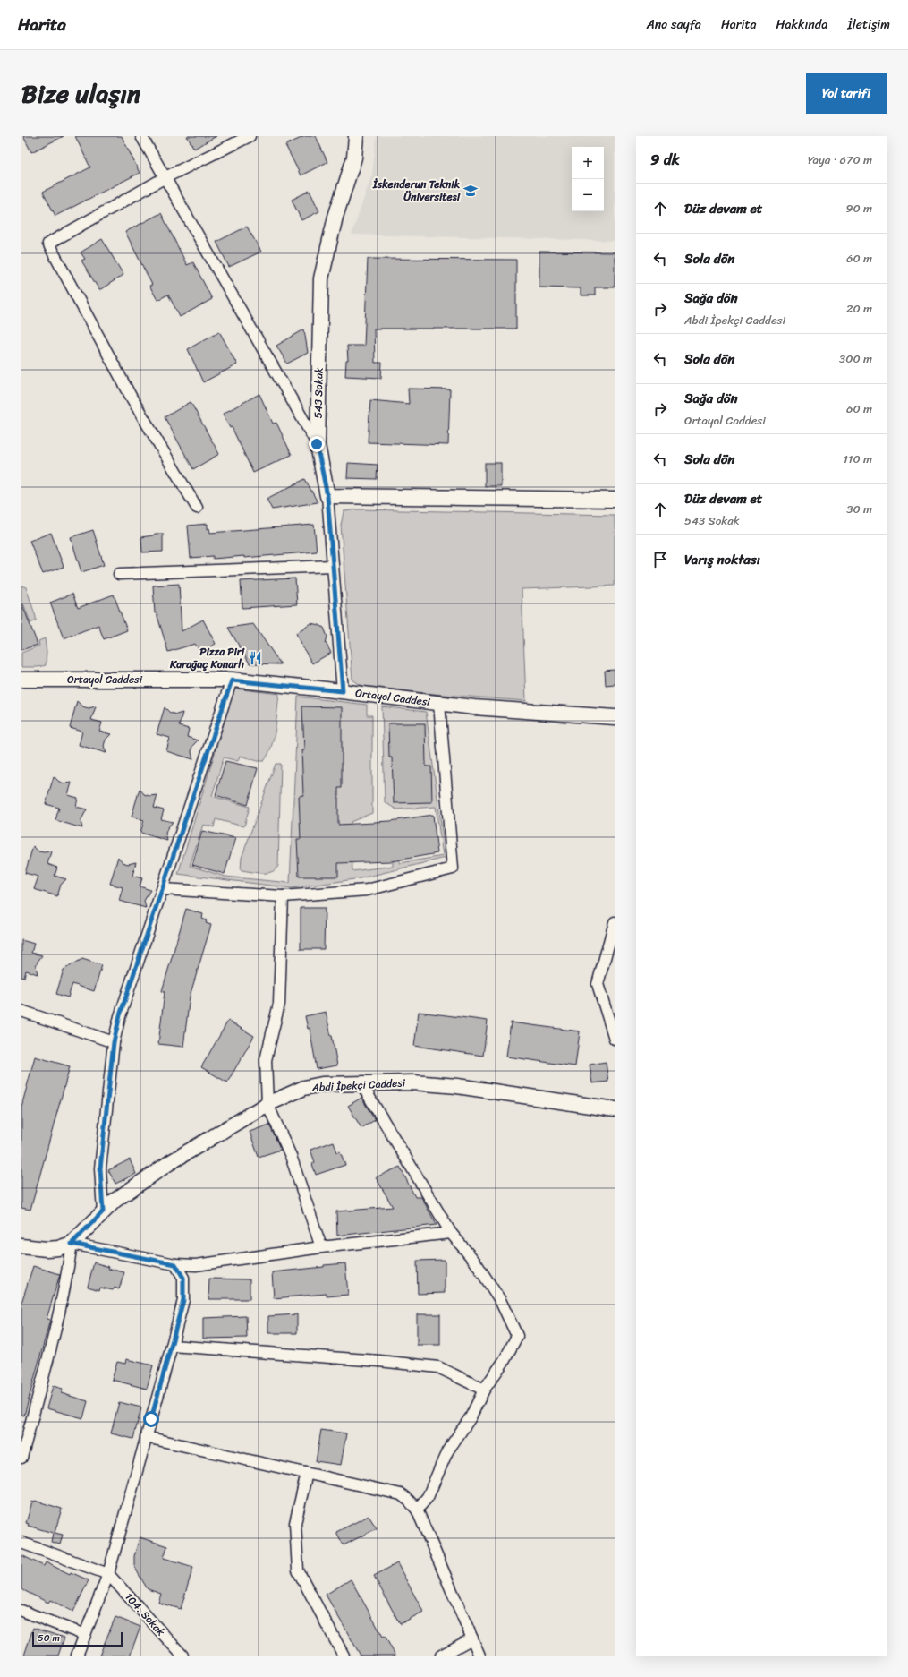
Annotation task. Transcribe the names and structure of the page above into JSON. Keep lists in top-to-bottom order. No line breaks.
{"streets":{"street":["543 Sokak","Ortayol Caddesi","Abdi İpekçi Caddesi","104. Sokak"]},"places":{"school or university":["İskenderun Teknik Üniversitesi"],"restaurant":["Pizza Piri Karağaç Konarlı"]},"scale_bar":"50 m","page":{"header":"Harita","nav":["Ana sayfa","Harita","Hakkında","İletişim"],"title":"Bize ulaşın","buttons":"Yol tarifi","heading":["9 dk","Yaya · 670 m"],"map_buttons":["+","−"],"list":[["Düz devam et","90 m"],["Sola dön","60 m"],["Sağa dön","Abdi İpekçi Caddesi","20 m"],["Sola dön","300 m"],["Sağa dön","Ortayol Caddesi","60 m"],["Sola dön","110 m"],["Düz devam et","543 Sokak","30 m"],"Varış noktası"],"scale":"50 m"}}
